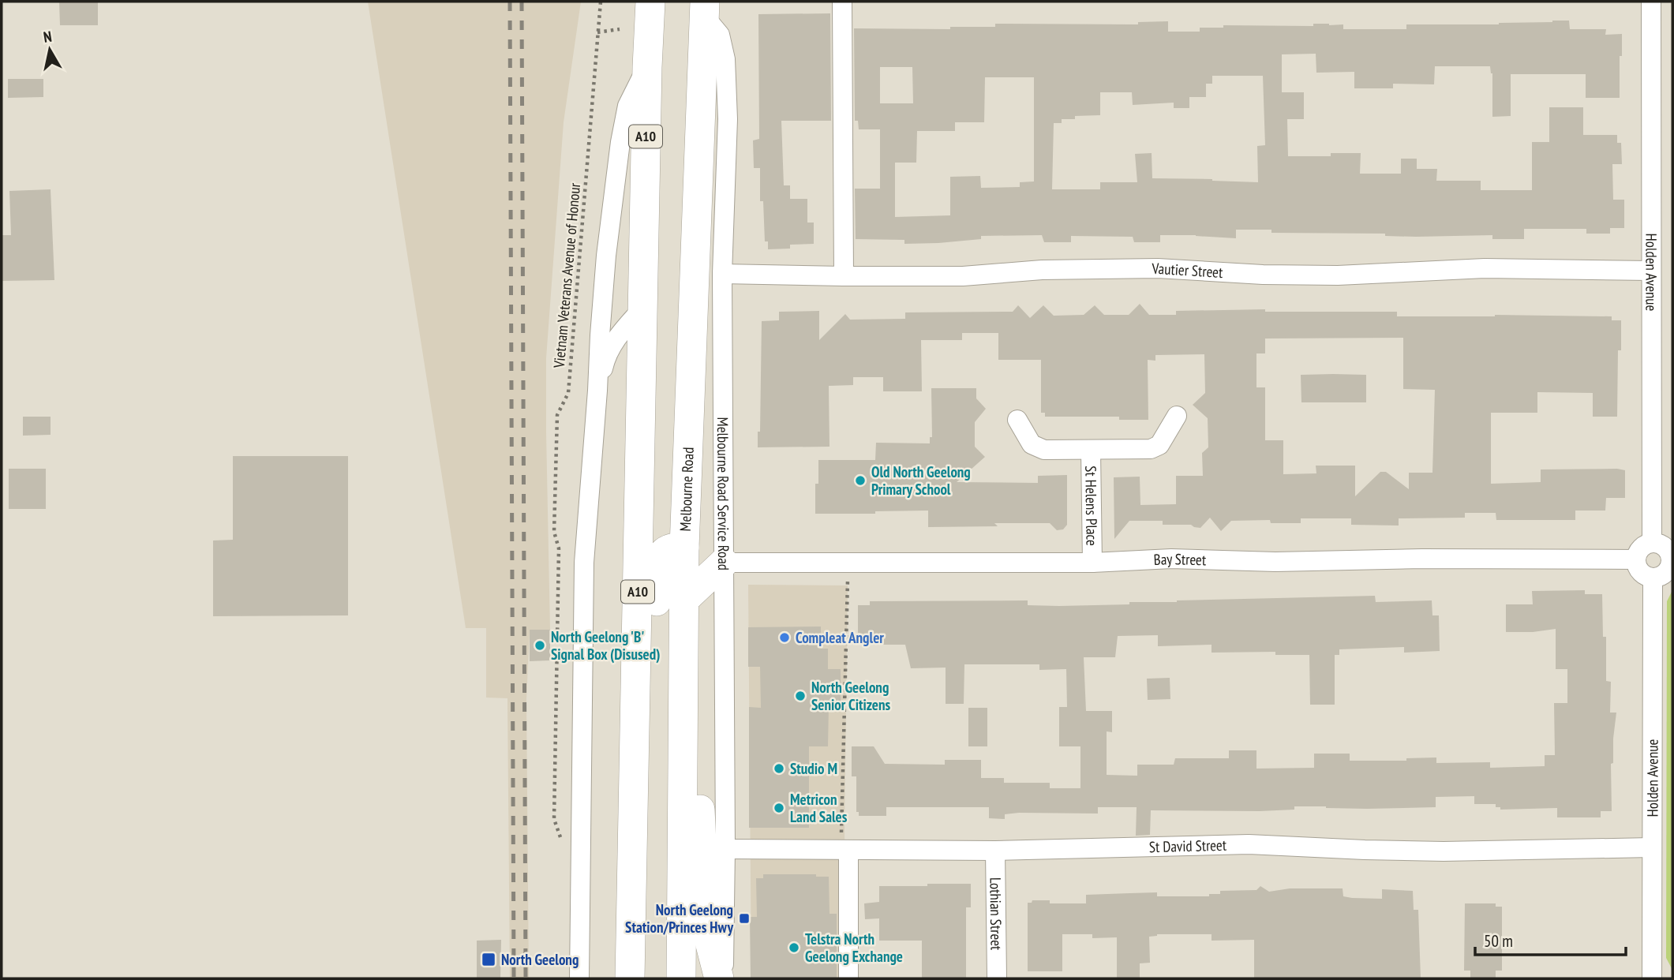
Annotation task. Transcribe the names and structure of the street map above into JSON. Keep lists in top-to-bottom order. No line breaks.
{"streets":{"highway":["A10","Melbourne Road"],"street":["Vautier Street","Holden Avenue","Melbourne Road Service Road","St Helens Place","Bay Street","St David Street","Lothian Street"],"path":["Vietnam Veterans Avenue of Honour"]},"crossings":[["Vautier Street","Holden Avenue"],["Vautier Street","Melbourne Road Service Road"],["Holden Avenue","Bay Street"],["Holden Avenue","St David Street"],["Melbourne Road","Melbourne Road Service Road"],["Melbourne Road Service Road","Bay Street"],["Melbourne Road Service Road","St David Street"],["St Helens Place","Bay Street"],["St David Street","Lothian Street"]],"places":{"other":["Old North Geelong Primary School","Compleat Angler","North Geelong 'B' Signal Box (Disused)","North Geelong Senior Citizens","Studio M","Metricon Land Sales","Telstra North Geelong Exchange"],"transit":["North Geelong Station/Princes Hwy","North Geelong"]},"scale_bar":"50 m","north":"top"}
